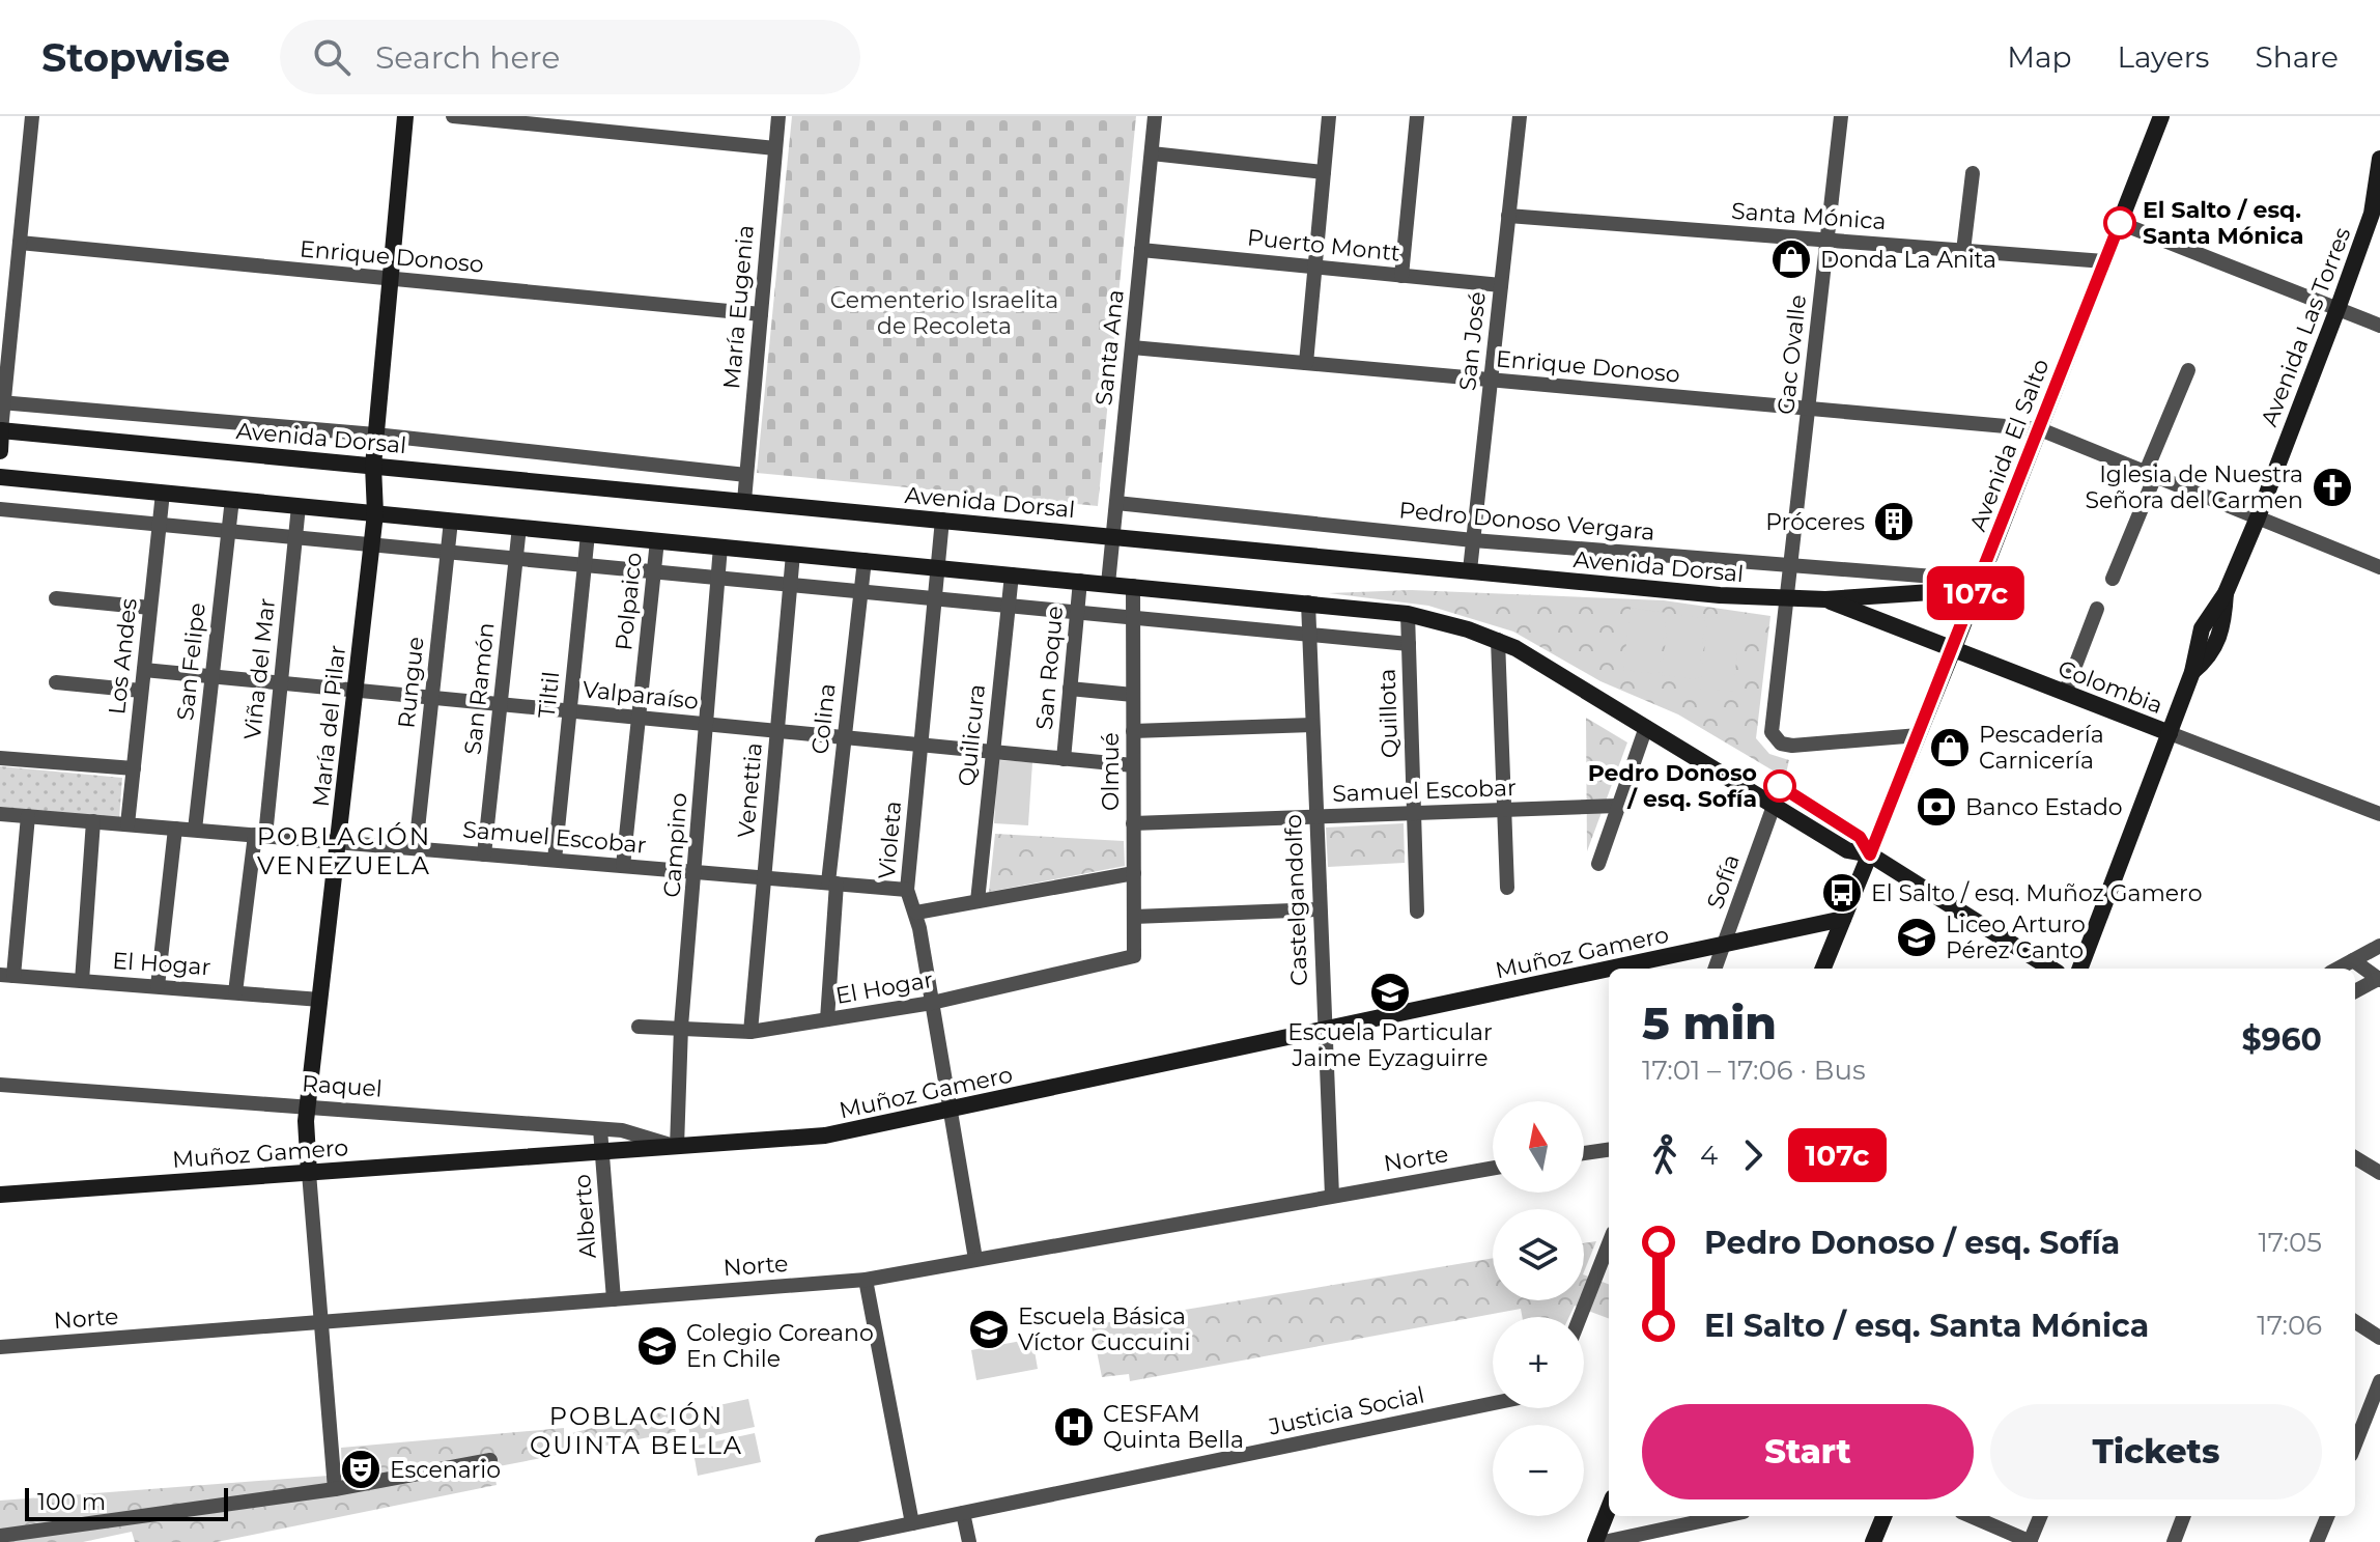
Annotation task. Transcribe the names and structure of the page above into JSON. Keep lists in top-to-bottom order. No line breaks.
{"streets":{"main road":["Avenida Las Torres","Avenida Dorsal","Avenida El Salto","Colombia","María del Pilar","Muñoz Gamero"],"street":["Santa Mónica","Puerto Montt","Enrique Donoso","María Eugenia","San José","Santa Ana","Gac Ovalle","Pedro Donoso Vergara","Polpaico","Los Andes","San Felipe","San Roque","Viña del Mar","Rungue","San Ramón","Tiltil","Valparaíso","Quillota","Colina","Quilicura","Olmué","Venettia","Samuel Escobar","Violeta","Campino","Sofía","Castelgandolfo","El Hogar","Raquel","Norte","Alberto","Justicia Social"]},"crossings":[["Santa Mónica","San José"],["Santa Mónica","Gac Ovalle"],["Santa Mónica","Avenida El Salto"],["Puerto Montt","San José"],["Puerto Montt","Santa Ana"],["Enrique Donoso","María Eugenia"],["Enrique Donoso","Avenida Las Torres"],["Enrique Donoso","San José"],["Enrique Donoso","Santa Ana"],["Enrique Donoso","Gac Ovalle"],["Enrique Donoso","Avenida El Salto"],["Enrique Donoso","María del Pilar"],["María Eugenia","Avenida Dorsal"],["Avenida Las Torres","Colombia"],["San José","Avenida Dorsal"],["San José","Pedro Donoso Vergara"],["Santa Ana","Avenida Dorsal"],["Santa Ana","Pedro Donoso Vergara"],["Gac Ovalle","Avenida Dorsal"],["Gac Ovalle","Pedro Donoso Vergara"],["Avenida Dorsal","Avenida El Salto"],["Avenida Dorsal","Colombia"],["Avenida Dorsal","María del Pilar"],["Avenida Dorsal","Violeta"],["Avenida El Salto","Colombia"],["Avenida El Salto","Muñoz Gamero"],["Polpaico","Valparaíso"],["Polpaico","Samuel Escobar"],["Los Andes","Valparaíso"],["Los Andes","Samuel Escobar"],["San Felipe","Valparaíso"],["San Felipe","Samuel Escobar"],["San Roque","Valparaíso"],["Viña del Mar","Valparaíso"],["Viña del Mar","Samuel Escobar"],["Viña del Mar","El Hogar"],["Rungue","Valparaíso"],["Rungue","Samuel Escobar"],["San Ramón","Valparaíso"],["San Ramón","Samuel Escobar"],["Tiltil","Valparaíso"],["Tiltil","Samuel Escobar"],["Valparaíso","Colina"],["Valparaíso","María del Pilar"],["Valparaíso","Quilicura"],["Valparaíso","Olmué"],["Valparaíso","Venettia"],["Valparaíso","Violeta"],["Valparaíso","Campino"],["Quillota","Samuel Escobar"],["Colina","Samuel Escobar"],["Colina","El Hogar"],["María del Pilar","Samuel Escobar"],["María del Pilar","Muñoz Gamero"],["María del Pilar","El Hogar"],["María del Pilar","Raquel"],["María del Pilar","Norte"],["Olmué","Samuel Escobar"],["Olmué","El Hogar"],["Venettia","Samuel Escobar"],["Venettia","El Hogar"],["Samuel Escobar","Violeta"],["Samuel Escobar","Campino"],["Samuel Escobar","Castelgandolfo"],["Violeta","Muñoz Gamero"],["Violeta","El Hogar"],["Violeta","Norte"],["Campino","Muñoz Gamero"],["Campino","El Hogar"],["Campino","Raquel"],["Sofía","Muñoz Gamero"],["Castelgandolfo","Muñoz Gamero"],["Castelgandolfo","Norte"],["Muñoz Gamero","Raquel"],["Muñoz Gamero","Alberto"],["Raquel","Alberto"],["Norte","Alberto"]],"districts":["POBLACIÓN VENEZUELA","POBLACIÓN QUINTA BELLA"],"parks":["Cementerio Israelita de Recoleta"],"places":{"other":["El Salto / esq. Santa Mónica","Pedro Donoso / esq. Sofía"],"shop":["Donda La Anita","Pescadería Carnicería"],"church":["Iglesia de Nuestra Señora del Carmen"],"building":["Próceres"],"bank":["Banco Estado"],"bus stop":["El Salto / esq. Muñoz Gamero"],"school or university":["Liceo Arturo Pérez Canto","Escuela Particular Jaime Eyzaguirre","Escuela Básica Víctor Cuccuini","Colegio Coreano En Chile"],"hospital":["CESFAM Quinta Bella"],"theatre":["Escenario"]},"lines":["bus line 107c"],"scale_bar":"100 m","north":"top","page":{"header":"Stopwise","search":"Search here","nav":["Map","Layers","Share"],"on_map":"107c","heading":["5 min","17:01 – 17:06 · Bus","$960"],"map_buttons":["+","−"],"legs":["4","107c"],"list":[{"name":"Pedro Donoso / esq. Sofía","value":"17:05"},{"name":"El Salto / esq. Santa Mónica","value":"17:06"}],"buttons":["Start","Tickets"],"scale":"100 m"}}
